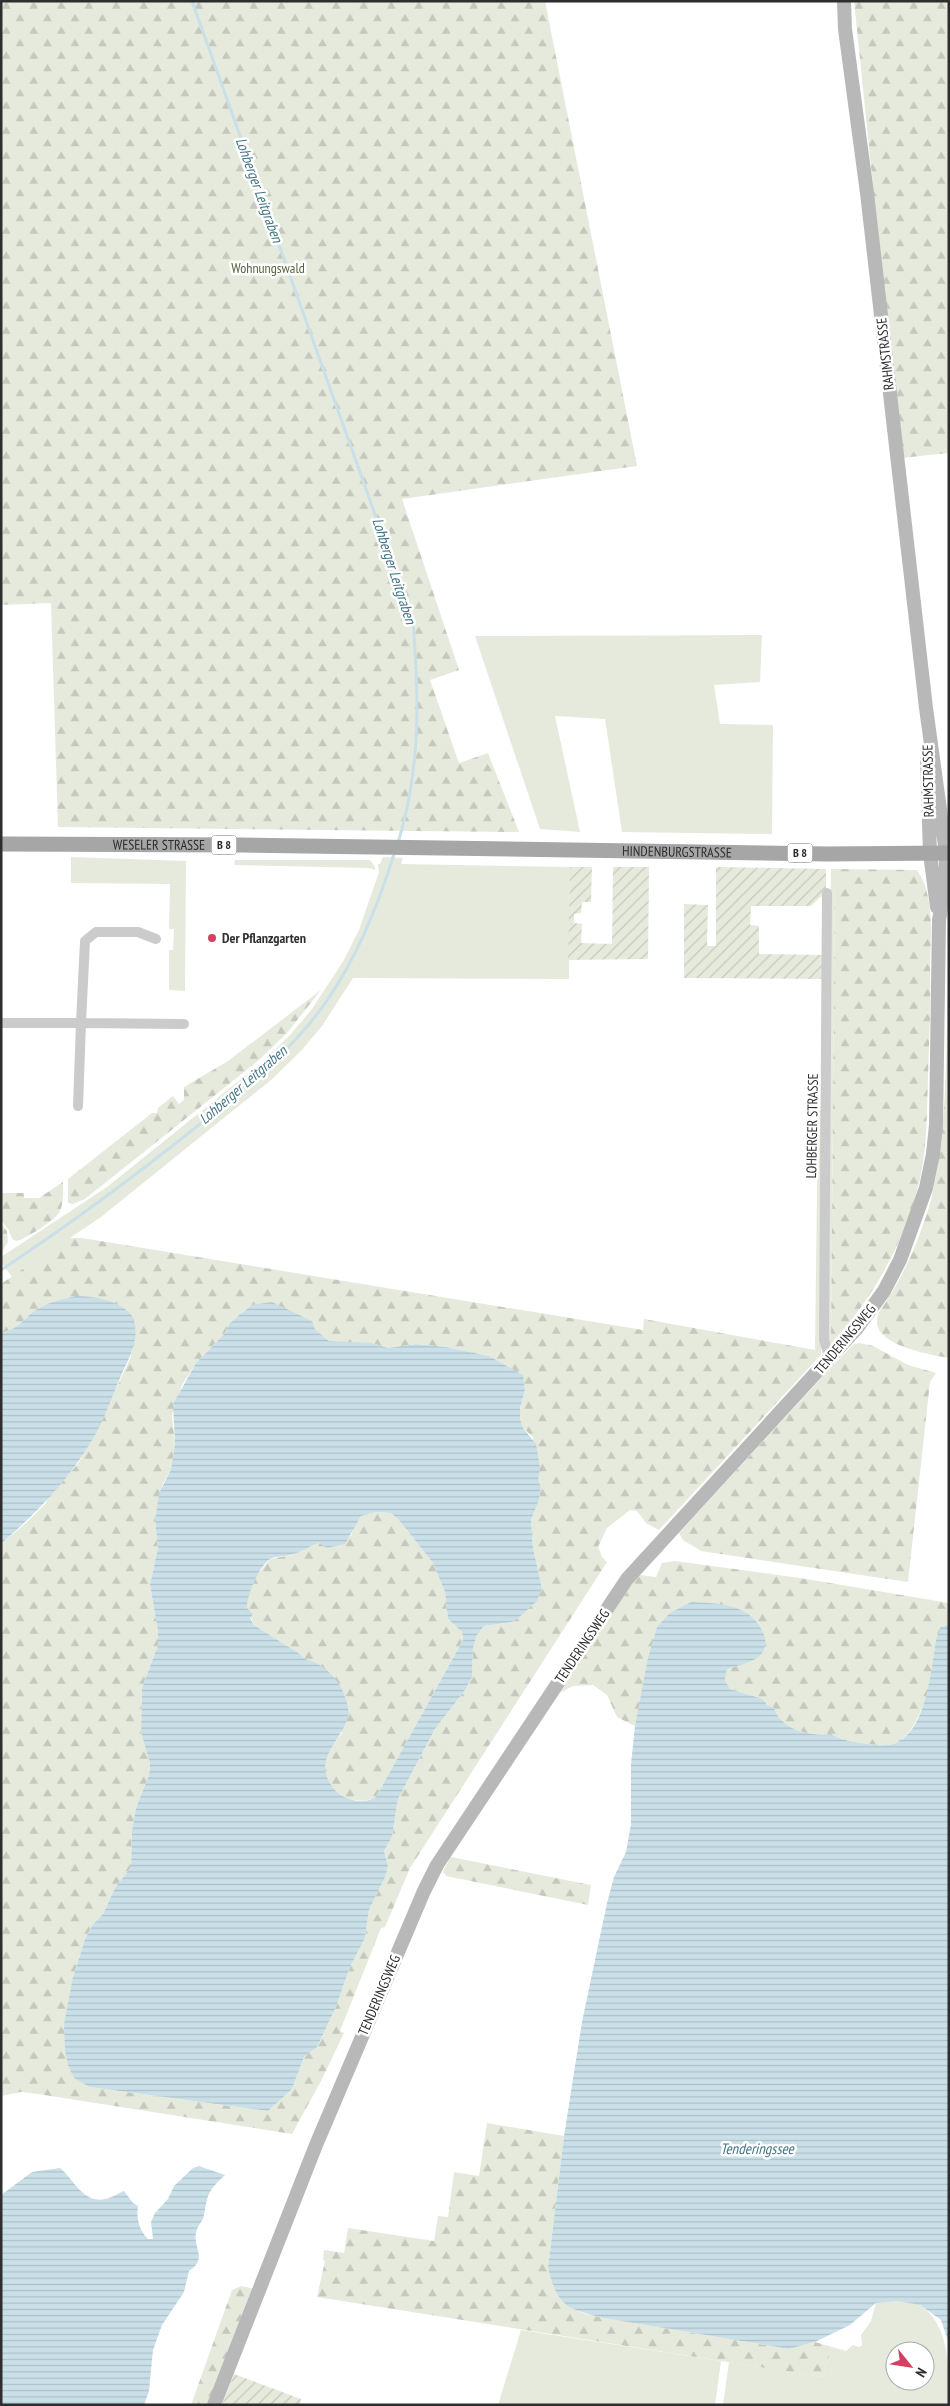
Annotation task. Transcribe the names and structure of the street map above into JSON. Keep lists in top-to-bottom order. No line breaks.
{"streets":{"main road":["WESELER STRASSE","B 8","HINDENBURGSTRASSE"],"street":["RAHMSTRASSE","LOHBERGER STRASSE","TENDERINGSWEG"]},"crossings":[["RAHMSTRASSE","HINDENBURGSTRASSE"],["RAHMSTRASSE","TENDERINGSWEG"],["WESELER STRASSE","HINDENBURGSTRASSE"],["HINDENBURGSTRASSE","TENDERINGSWEG"],["LOHBERGER STRASSE","TENDERINGSWEG"]],"water":["Lohberger Leitgraben","Tenderingssee"],"parks":["Wohnungswald"],"places":["Der Pflanzgarten"],"north":"bottom right"}
